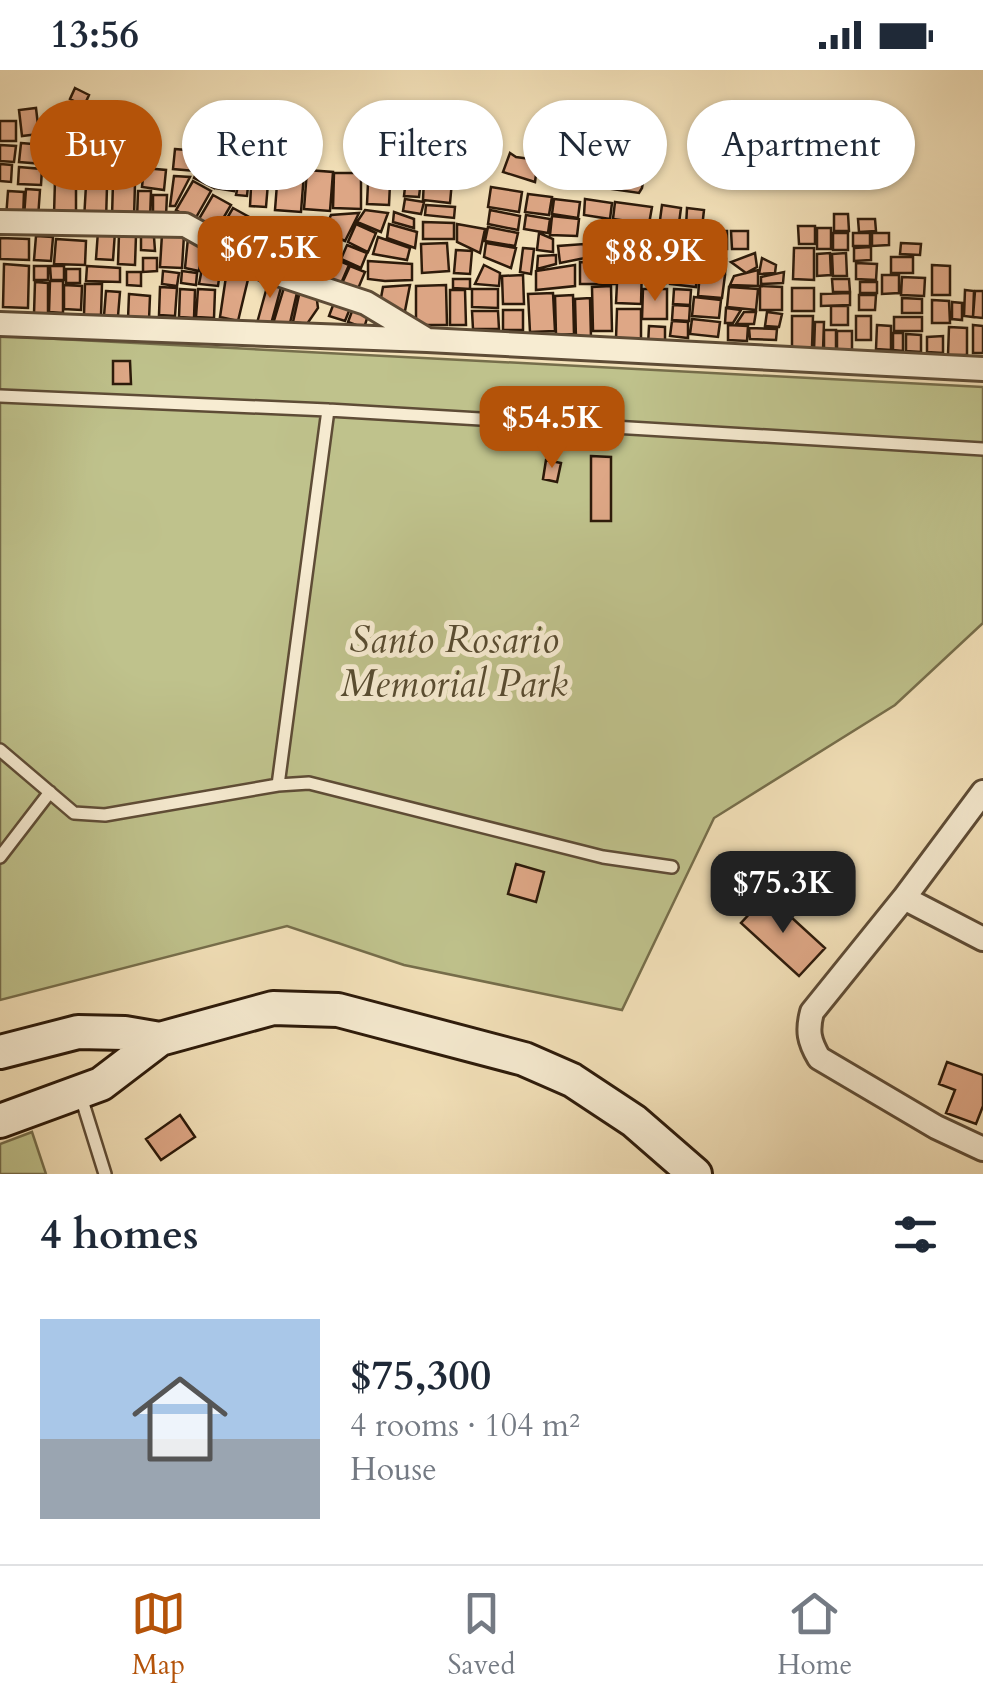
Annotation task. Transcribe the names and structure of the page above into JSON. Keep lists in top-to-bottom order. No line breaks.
{"parks":["Santo Rosario Memorial Park"],"page":{"status":"13:56","chip":["Buy","Rent","Filters","New","Apartment"],"price":["$67.5K","$88.9K","$54.5K","$75.3K"],"heading":"4 homes","list":[{"name":"$75,300","note":"4 rooms · 104 m² · House"}],"tabs":["Map","Saved","Home"]}}
